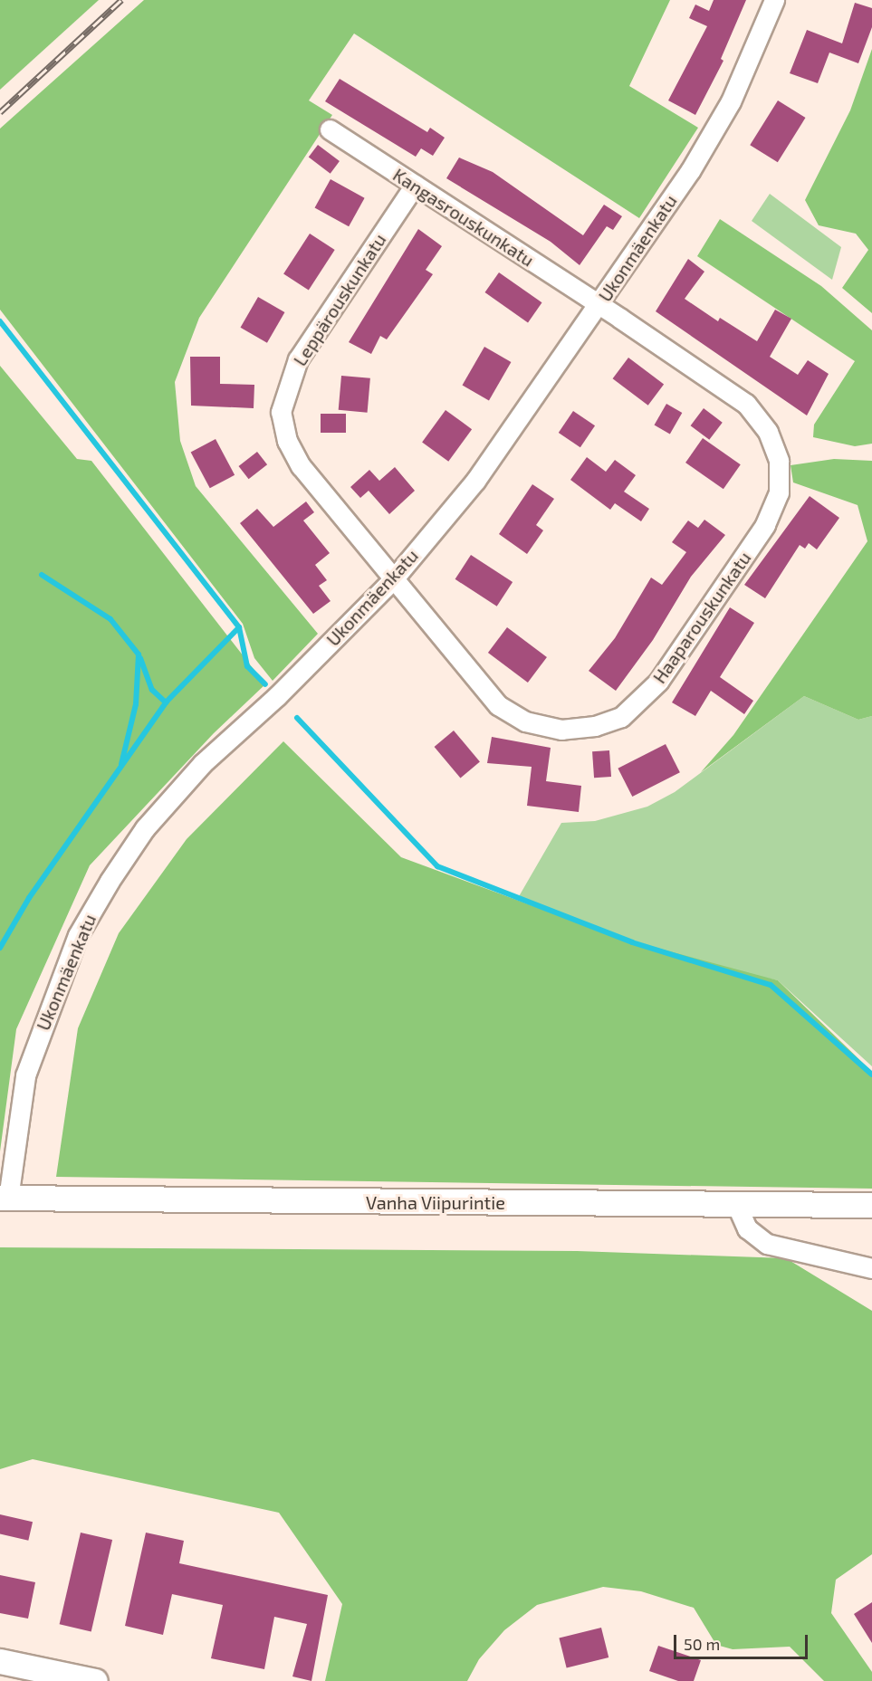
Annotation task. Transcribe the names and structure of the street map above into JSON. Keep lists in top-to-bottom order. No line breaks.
{"streets":{"street":["Kangasrouskunkatu","Ukonmäenkatu","Leppärouskunkatu","Haaparouskunkatu","Vanha Viipurintie"]},"crossings":[["Kangasrouskunkatu","Ukonmäenkatu"],["Kangasrouskunkatu","Leppärouskunkatu"],["Kangasrouskunkatu","Haaparouskunkatu"],["Ukonmäenkatu","Leppärouskunkatu"],["Ukonmäenkatu","Haaparouskunkatu"],["Ukonmäenkatu","Vanha Viipurintie"],["Leppärouskunkatu","Haaparouskunkatu"]],"scale_bar":"50 m"}
